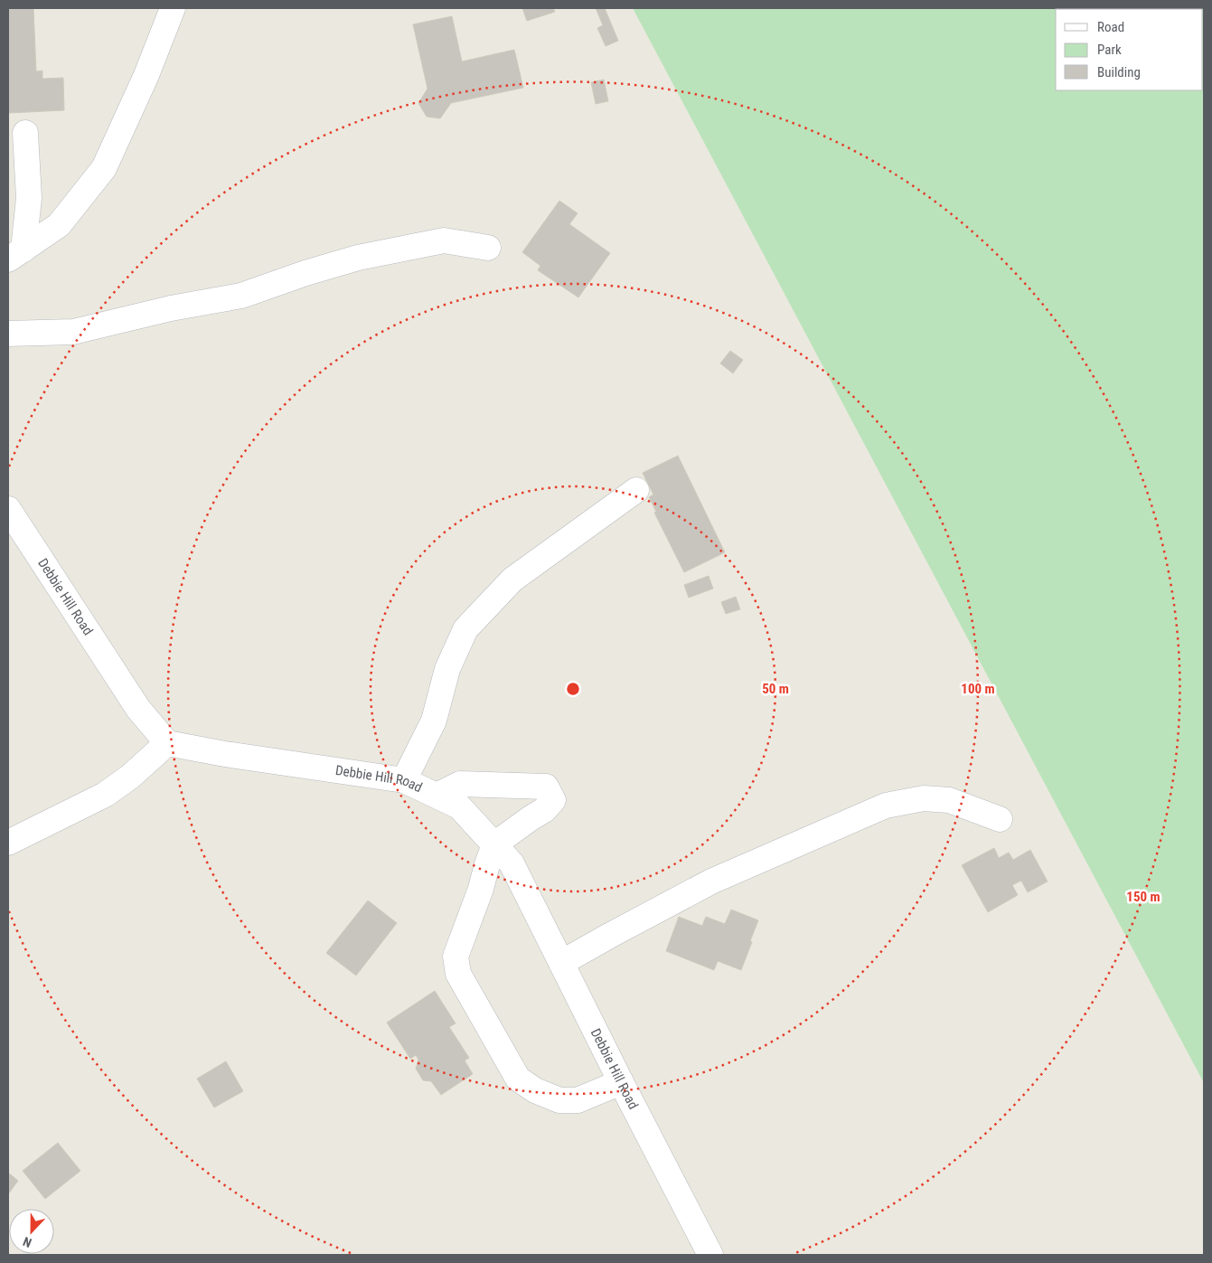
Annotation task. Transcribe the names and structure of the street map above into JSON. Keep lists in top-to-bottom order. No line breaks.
{"streets":{"street":["Debbie Hill Road"]},"legend":["Road","Park","Building"],"north":"bottom","rings":["50 m","100 m","150 m"]}
